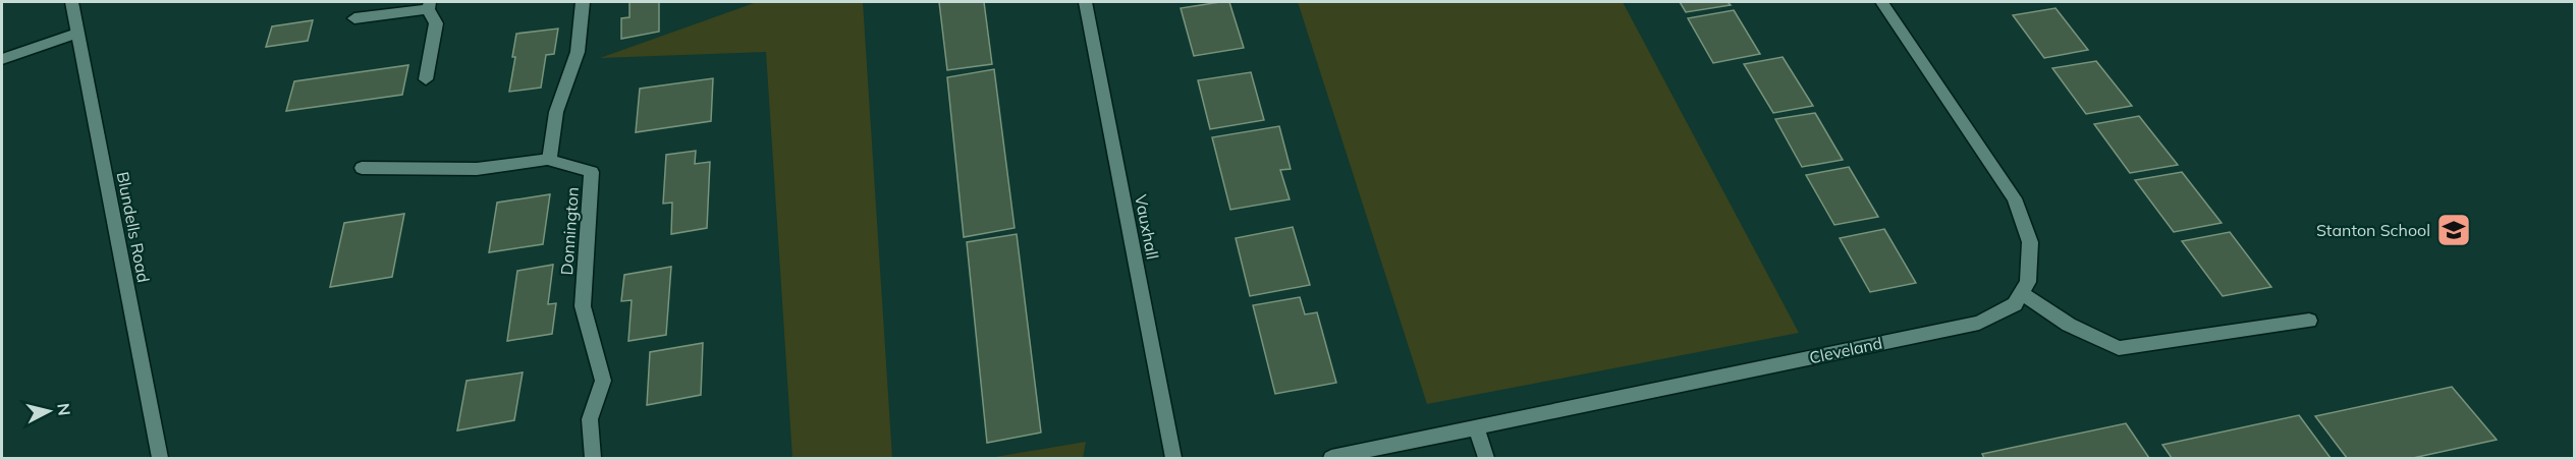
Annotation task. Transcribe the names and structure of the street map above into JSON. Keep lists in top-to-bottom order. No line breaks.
{"streets":{"street":["Blundells Road","Vauxhall","Donnington","Cleveland"]},"places":{"school or university":["Stanton School"]},"north":"right"}
